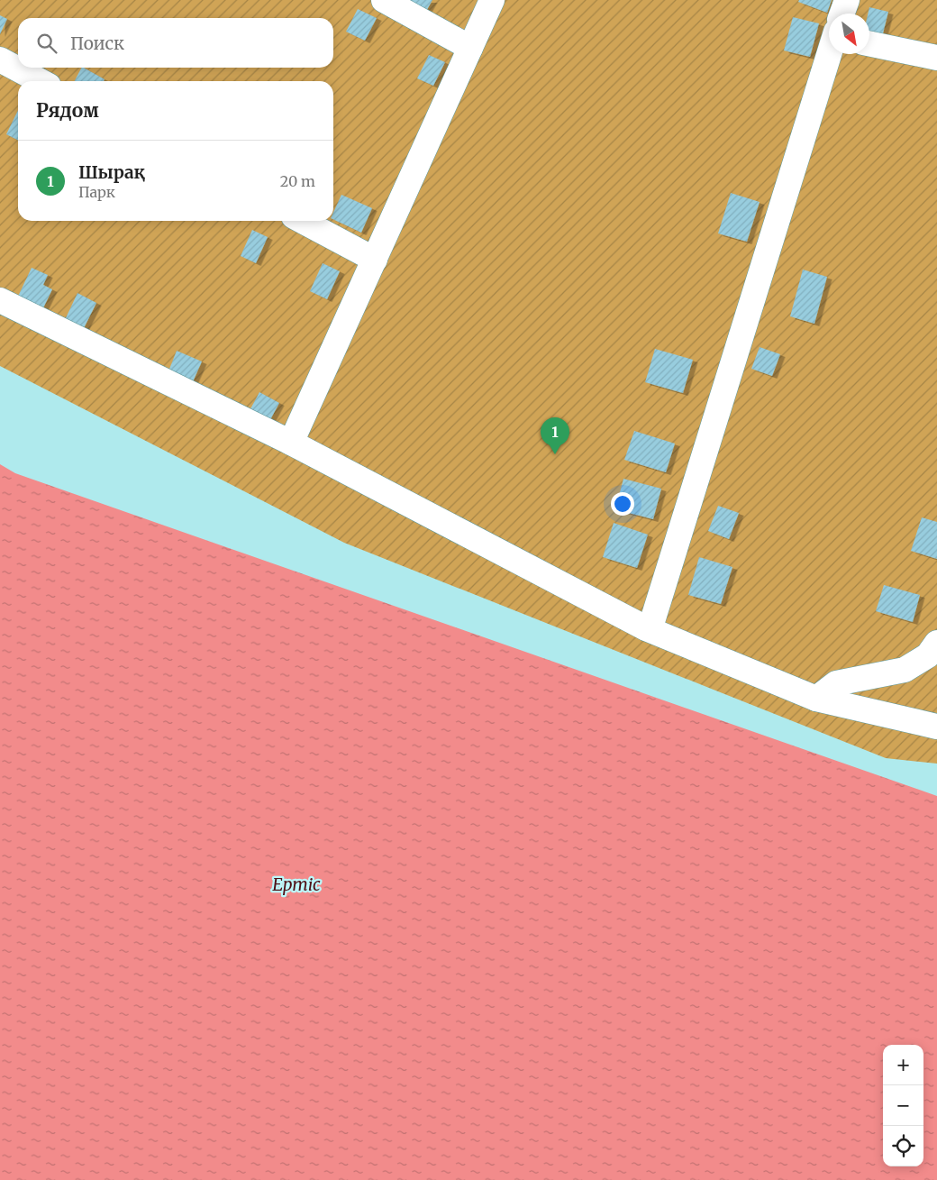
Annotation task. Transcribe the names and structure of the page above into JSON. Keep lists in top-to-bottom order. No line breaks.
{"water":["Ертіс"],"north":"bottom right","page":{"search":"Поиск","heading":"Рядом","list":[{"mark":"1","name":"Шырақ","note":"Парк","value":"20 m"}],"pins":"1","map_buttons":["+","−"]}}
